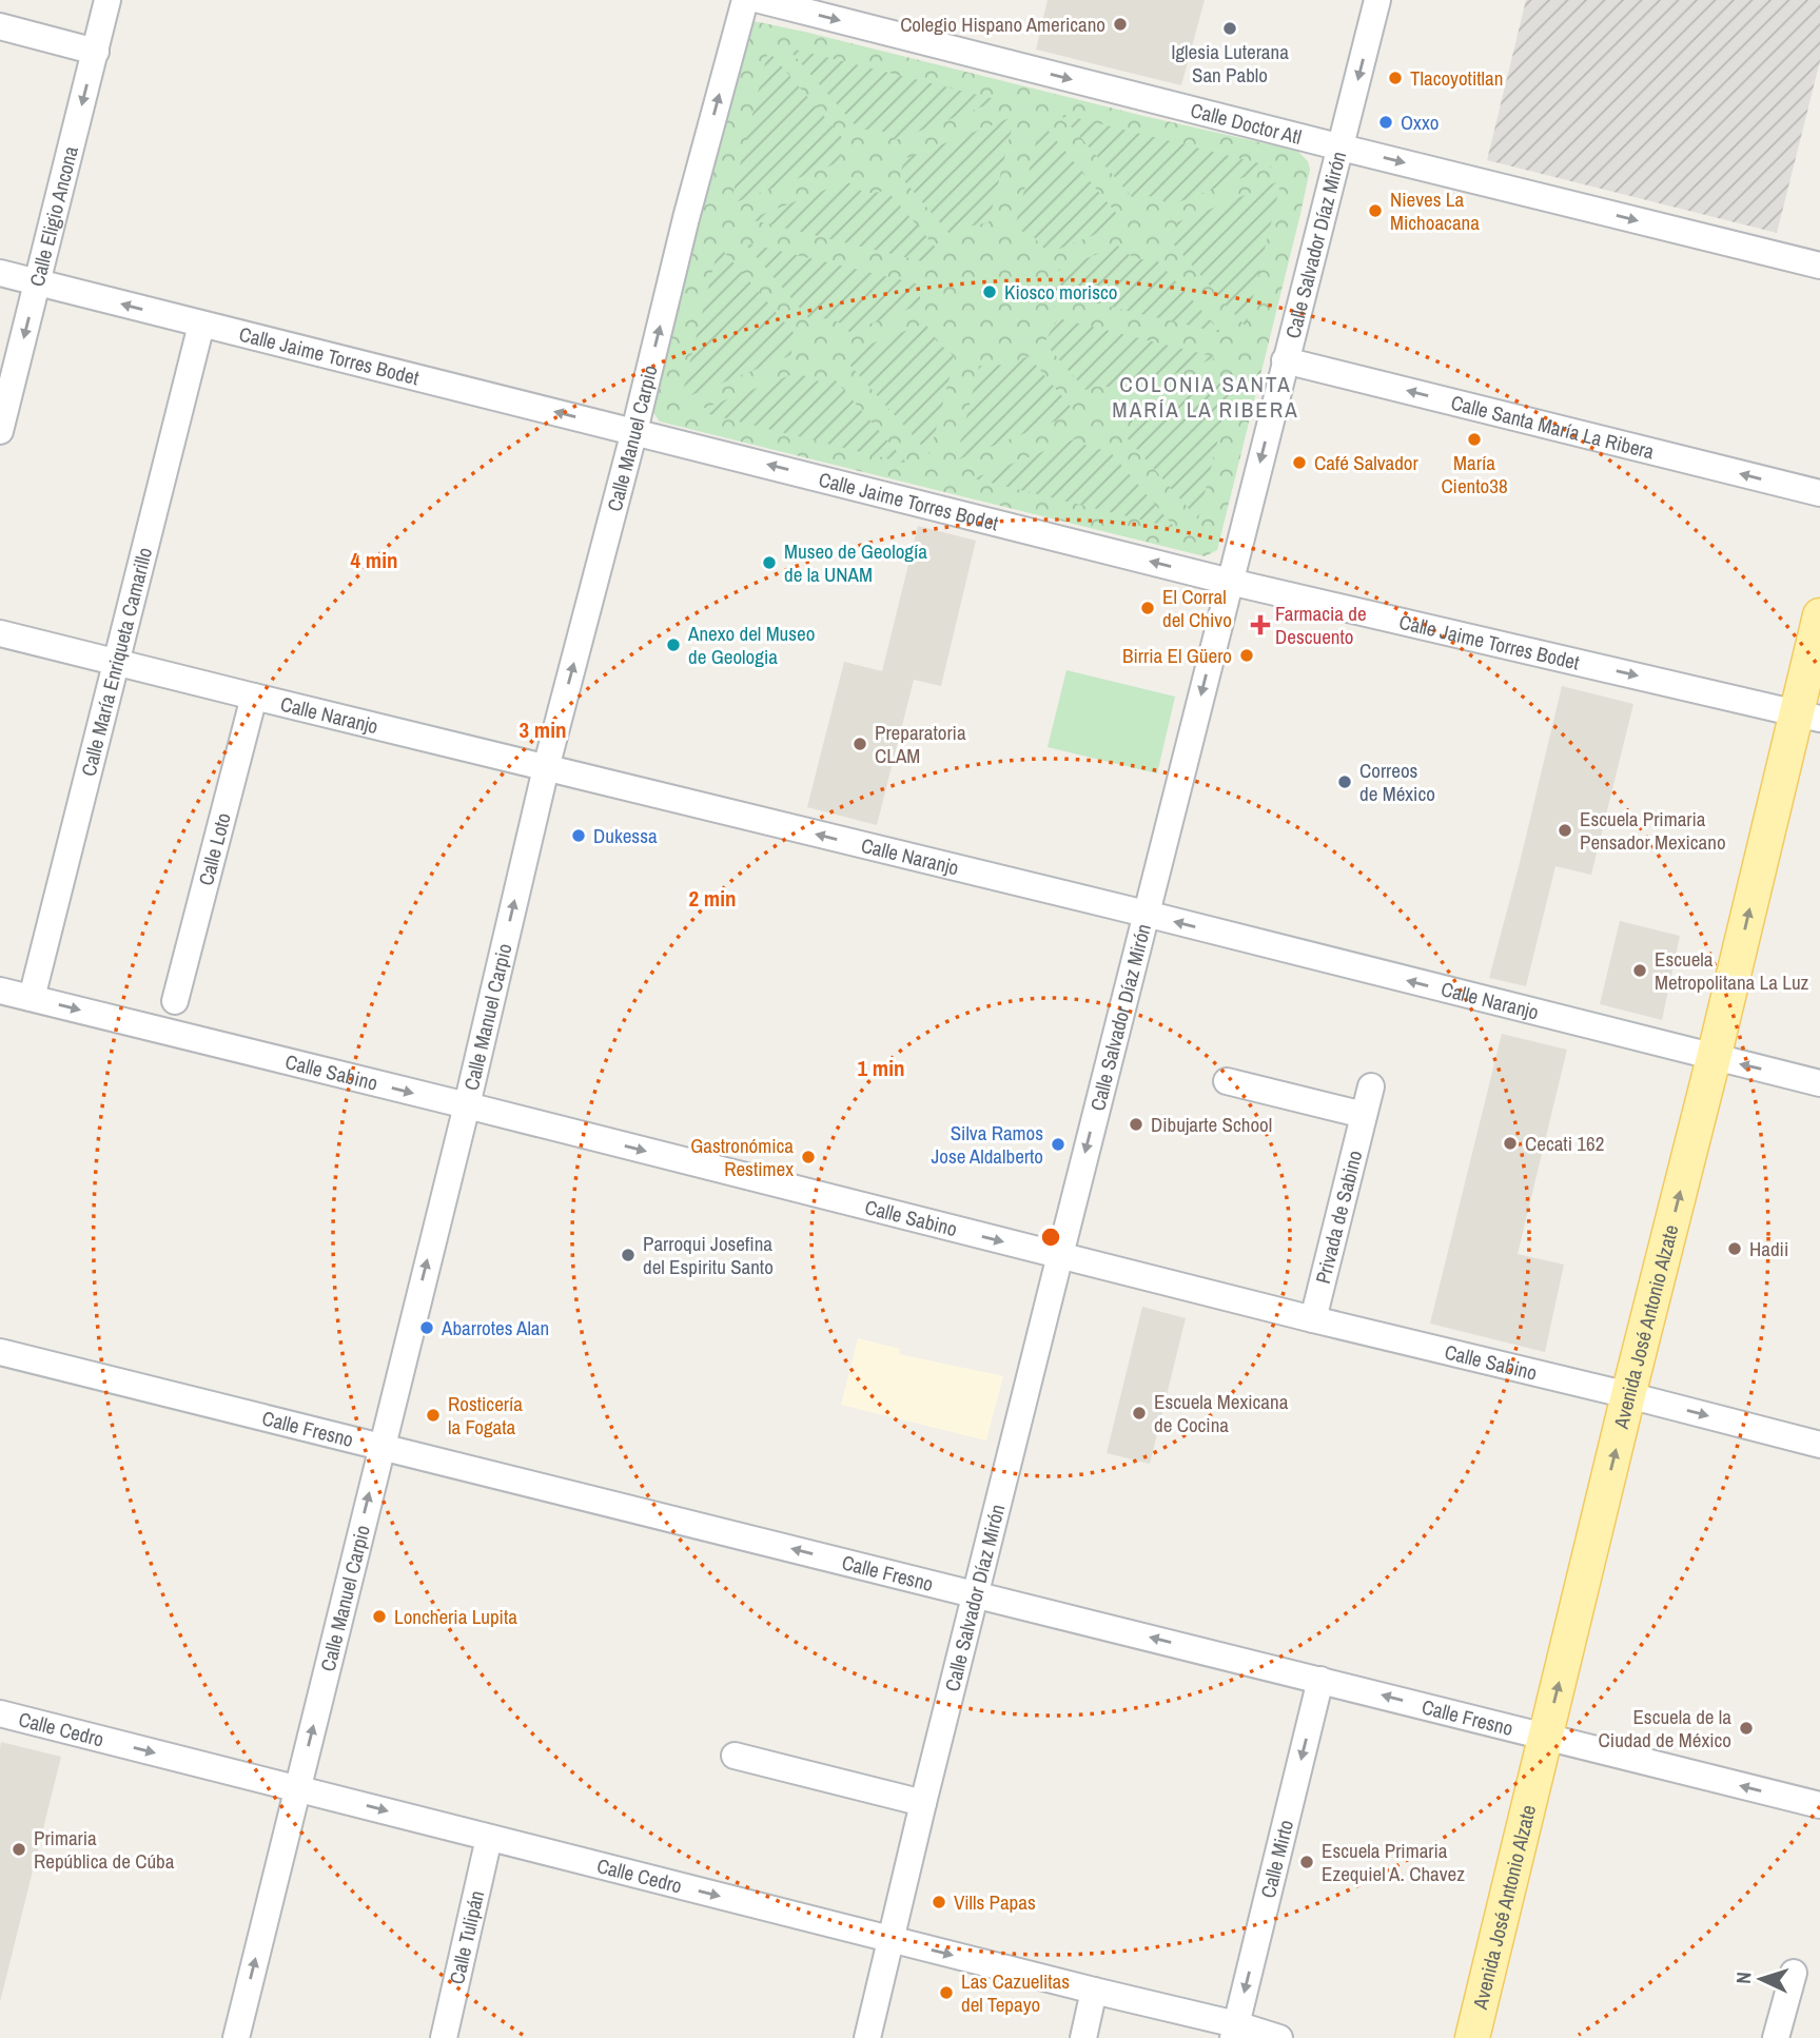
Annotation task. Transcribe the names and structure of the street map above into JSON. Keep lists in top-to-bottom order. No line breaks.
{"streets":{"main road":["Avenida José Antonio Alzate"],"street":["Calle Doctor Atl","Calle Eligio Ancona","Calle Salvador Díaz Mirón","Calle Jaime Torres Bodet","Calle Santa María La Ribera","Calle Manuel Carpio","Calle María Enriqueta Camarillo","Calle Naranjo","Calle Loto","Calle Sabino","Privada de Sabino","Calle Fresno","Calle Cedro","Calle Mirto","Calle Tulipán"]},"crossings":[["Calle Doctor Atl","Calle Salvador Díaz Mirón"],["Calle Eligio Ancona","Calle Jaime Torres Bodet"],["Calle Salvador Díaz Mirón","Calle Jaime Torres Bodet"],["Calle Salvador Díaz Mirón","Calle Santa María La Ribera"],["Calle Salvador Díaz Mirón","Calle Naranjo"],["Calle Salvador Díaz Mirón","Calle Sabino"],["Calle Salvador Díaz Mirón","Calle Fresno"],["Calle Salvador Díaz Mirón","Calle Cedro"],["Calle Jaime Torres Bodet","Calle Manuel Carpio"],["Calle Jaime Torres Bodet","Calle María Enriqueta Camarillo"],["Calle Jaime Torres Bodet","Avenida José Antonio Alzate"],["Calle Manuel Carpio","Calle Naranjo"],["Calle Manuel Carpio","Calle Sabino"],["Calle Manuel Carpio","Calle Fresno"],["Calle Manuel Carpio","Calle Cedro"],["Calle María Enriqueta Camarillo","Calle Naranjo"],["Calle María Enriqueta Camarillo","Calle Sabino"],["Calle Naranjo","Calle Loto"],["Calle Naranjo","Avenida José Antonio Alzate"],["Calle Sabino","Privada de Sabino"],["Calle Sabino","Avenida José Antonio Alzate"],["Avenida José Antonio Alzate","Calle Fresno"],["Calle Fresno","Calle Mirto"],["Calle Cedro","Calle Mirto"],["Calle Cedro","Calle Tulipán"]],"one_way":["Calle Doctor Atl","Calle Eligio Ancona","Calle Salvador Díaz Mirón","Calle Santa María La Ribera","Calle Manuel Carpio","Calle Naranjo","Calle Sabino","Avenida José Antonio Alzate","Calle Fresno","Calle Cedro","Calle Mirto"],"districts":["COLONIA SANTA MARÍA LA RIBERA"],"places":{"other":["Colegio Hispano Americano","Iglesia Luterana San Pablo","Tlacoyotitlan","Oxxo","Nieves La Michoacana","Kiosco morisco","María Ciento38","Café Salvador","Museo de Geología de la UNAM","El Corral del Chivo","Anexo del Museo de Geologia","Birria El Güero","Preparatoria CLAM","Correos de México","Escuela Primaria Pensador Mexicano","Dukessa","Escuela Metropolitana La Luz","Dibujarte School","Cecati 162","Silva Ramos Jose Aldalberto","Gastronómica Restimex","Hadii","Parroqui Josefina del Espiritu Santo","Abarrotes Alan","Escuela Mexicana de Cocina","Rosticería la Fogata","Loncheria Lupita","Escuela de la Ciudad de México","Primaria República de Cúba","Escuela Primaria Ezequiel A. Chavez","Vills Papas","Las Cazuelitas del Tepayo"],"health":["Farmacia de Descuento"]},"north":"left","rings":["4 min","3 min","2 min","1 min"]}
